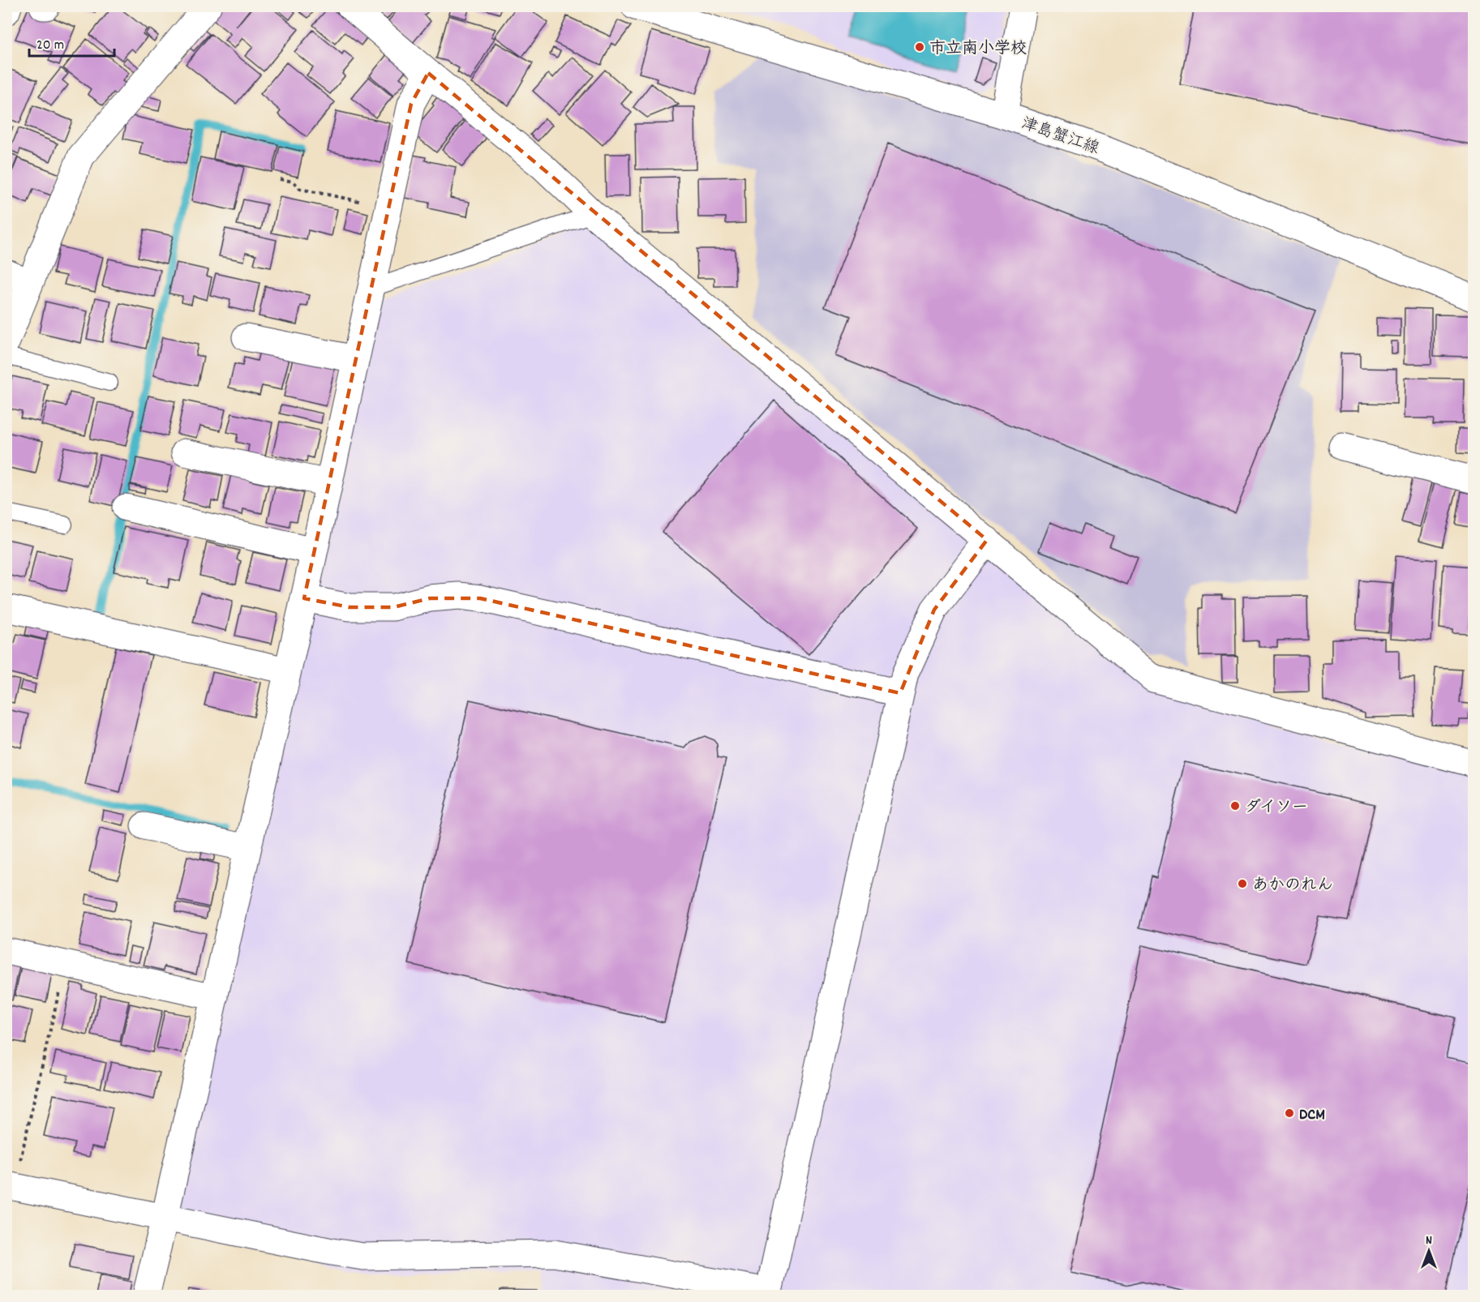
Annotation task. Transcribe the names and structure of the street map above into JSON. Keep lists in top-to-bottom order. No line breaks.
{"streets":{"street":["津島蟹江線"]},"places":["市立南小学校","ダイソー","あかのれん","DCM"],"scale_bar":"20 m","north":"top"}
